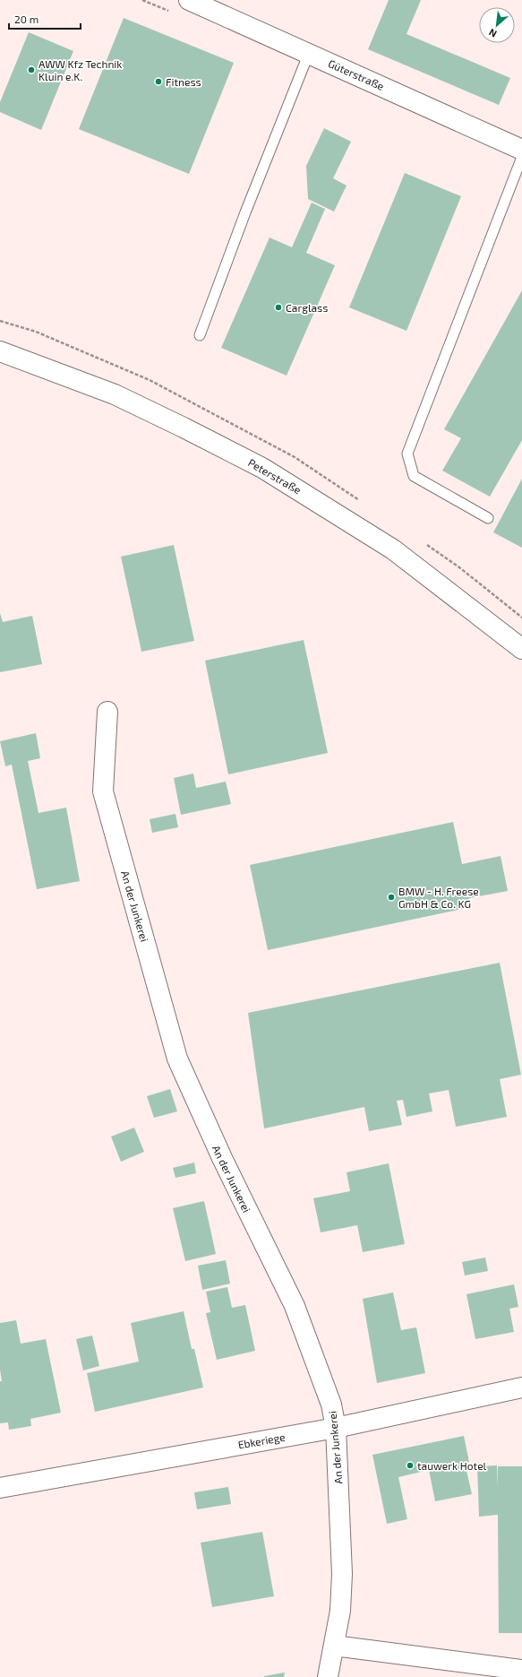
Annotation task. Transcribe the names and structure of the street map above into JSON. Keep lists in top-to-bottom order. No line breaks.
{"streets":{"street":["Güterstraße","Peterstraße","An der Junkerei","Ebkeriege"]},"crossings":[["An der Junkerei","Ebkeriege"]],"places":["AWW Kfz Technik Kluin e.K.","Fitness","Carglass","BMW - H. Freese GmbH & Co. KG","tauwerk Hotel"],"scale_bar":"20 m","north":"bottom left"}
